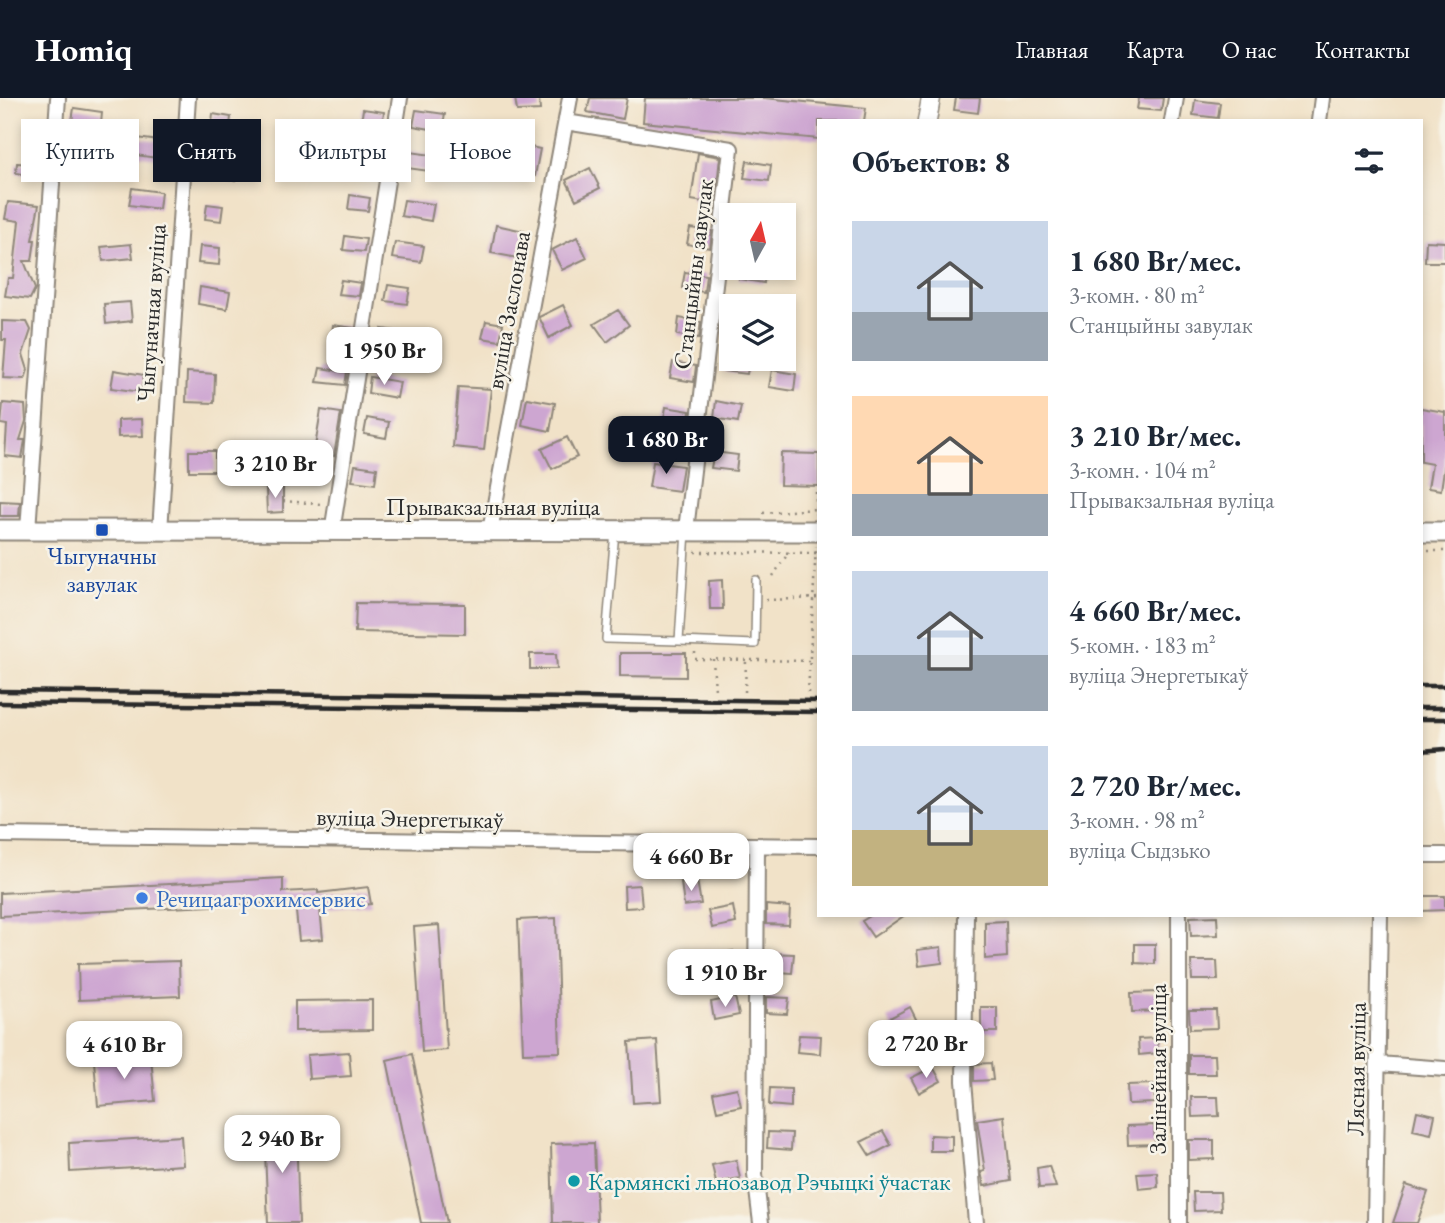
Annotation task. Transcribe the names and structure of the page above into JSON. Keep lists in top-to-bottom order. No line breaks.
{"streets":{"main road":["Прывакзальная вуліца"],"street":["Станцыйны завулак","вуліца Заслонава","Чыгуначная вуліца","вуліца Энергетыкаў","Залінейная вуліца","Лясная вуліца"]},"crossings":[["Станцыйны завулак","вуліца Заслонава"],["Станцыйны завулак","Прывакзальная вуліца"],["вуліца Заслонава","Прывакзальная вуліца"],["Чыгуначная вуліца","Прывакзальная вуліца"]],"places":{"transit":["Чыгуначны завулак"],"other":["Речицаагрохимсервис","Кармянскі льнозавод Рэчыцкі ўчастак"]},"north":"top","page":{"header":"Homiq","nav":["Главная","Карта","О нас","Контакты"],"chip":["Купить","Снять","Фильтры","Новое"],"heading":"Объектов: 8","list":[{"name":"1 680 Br/мес.","note":"3-комн. · 80 m² · Станцыйны завулак"},{"name":"3 210 Br/мес.","note":"3-комн. · 104 m² · Прывакзальная вуліца"},{"name":"4 660 Br/мес.","note":"5-комн. · 183 m² · вуліца Энергетыкаў"},{"name":"2 720 Br/мес.","note":"3-комн. · 98 m² · вуліца Сыдзько"}],"price":["1 950 Br","1 680 Br","3 210 Br","4 660 Br","1 910 Br","2 720 Br","4 610 Br","2 940 Br"]}}
